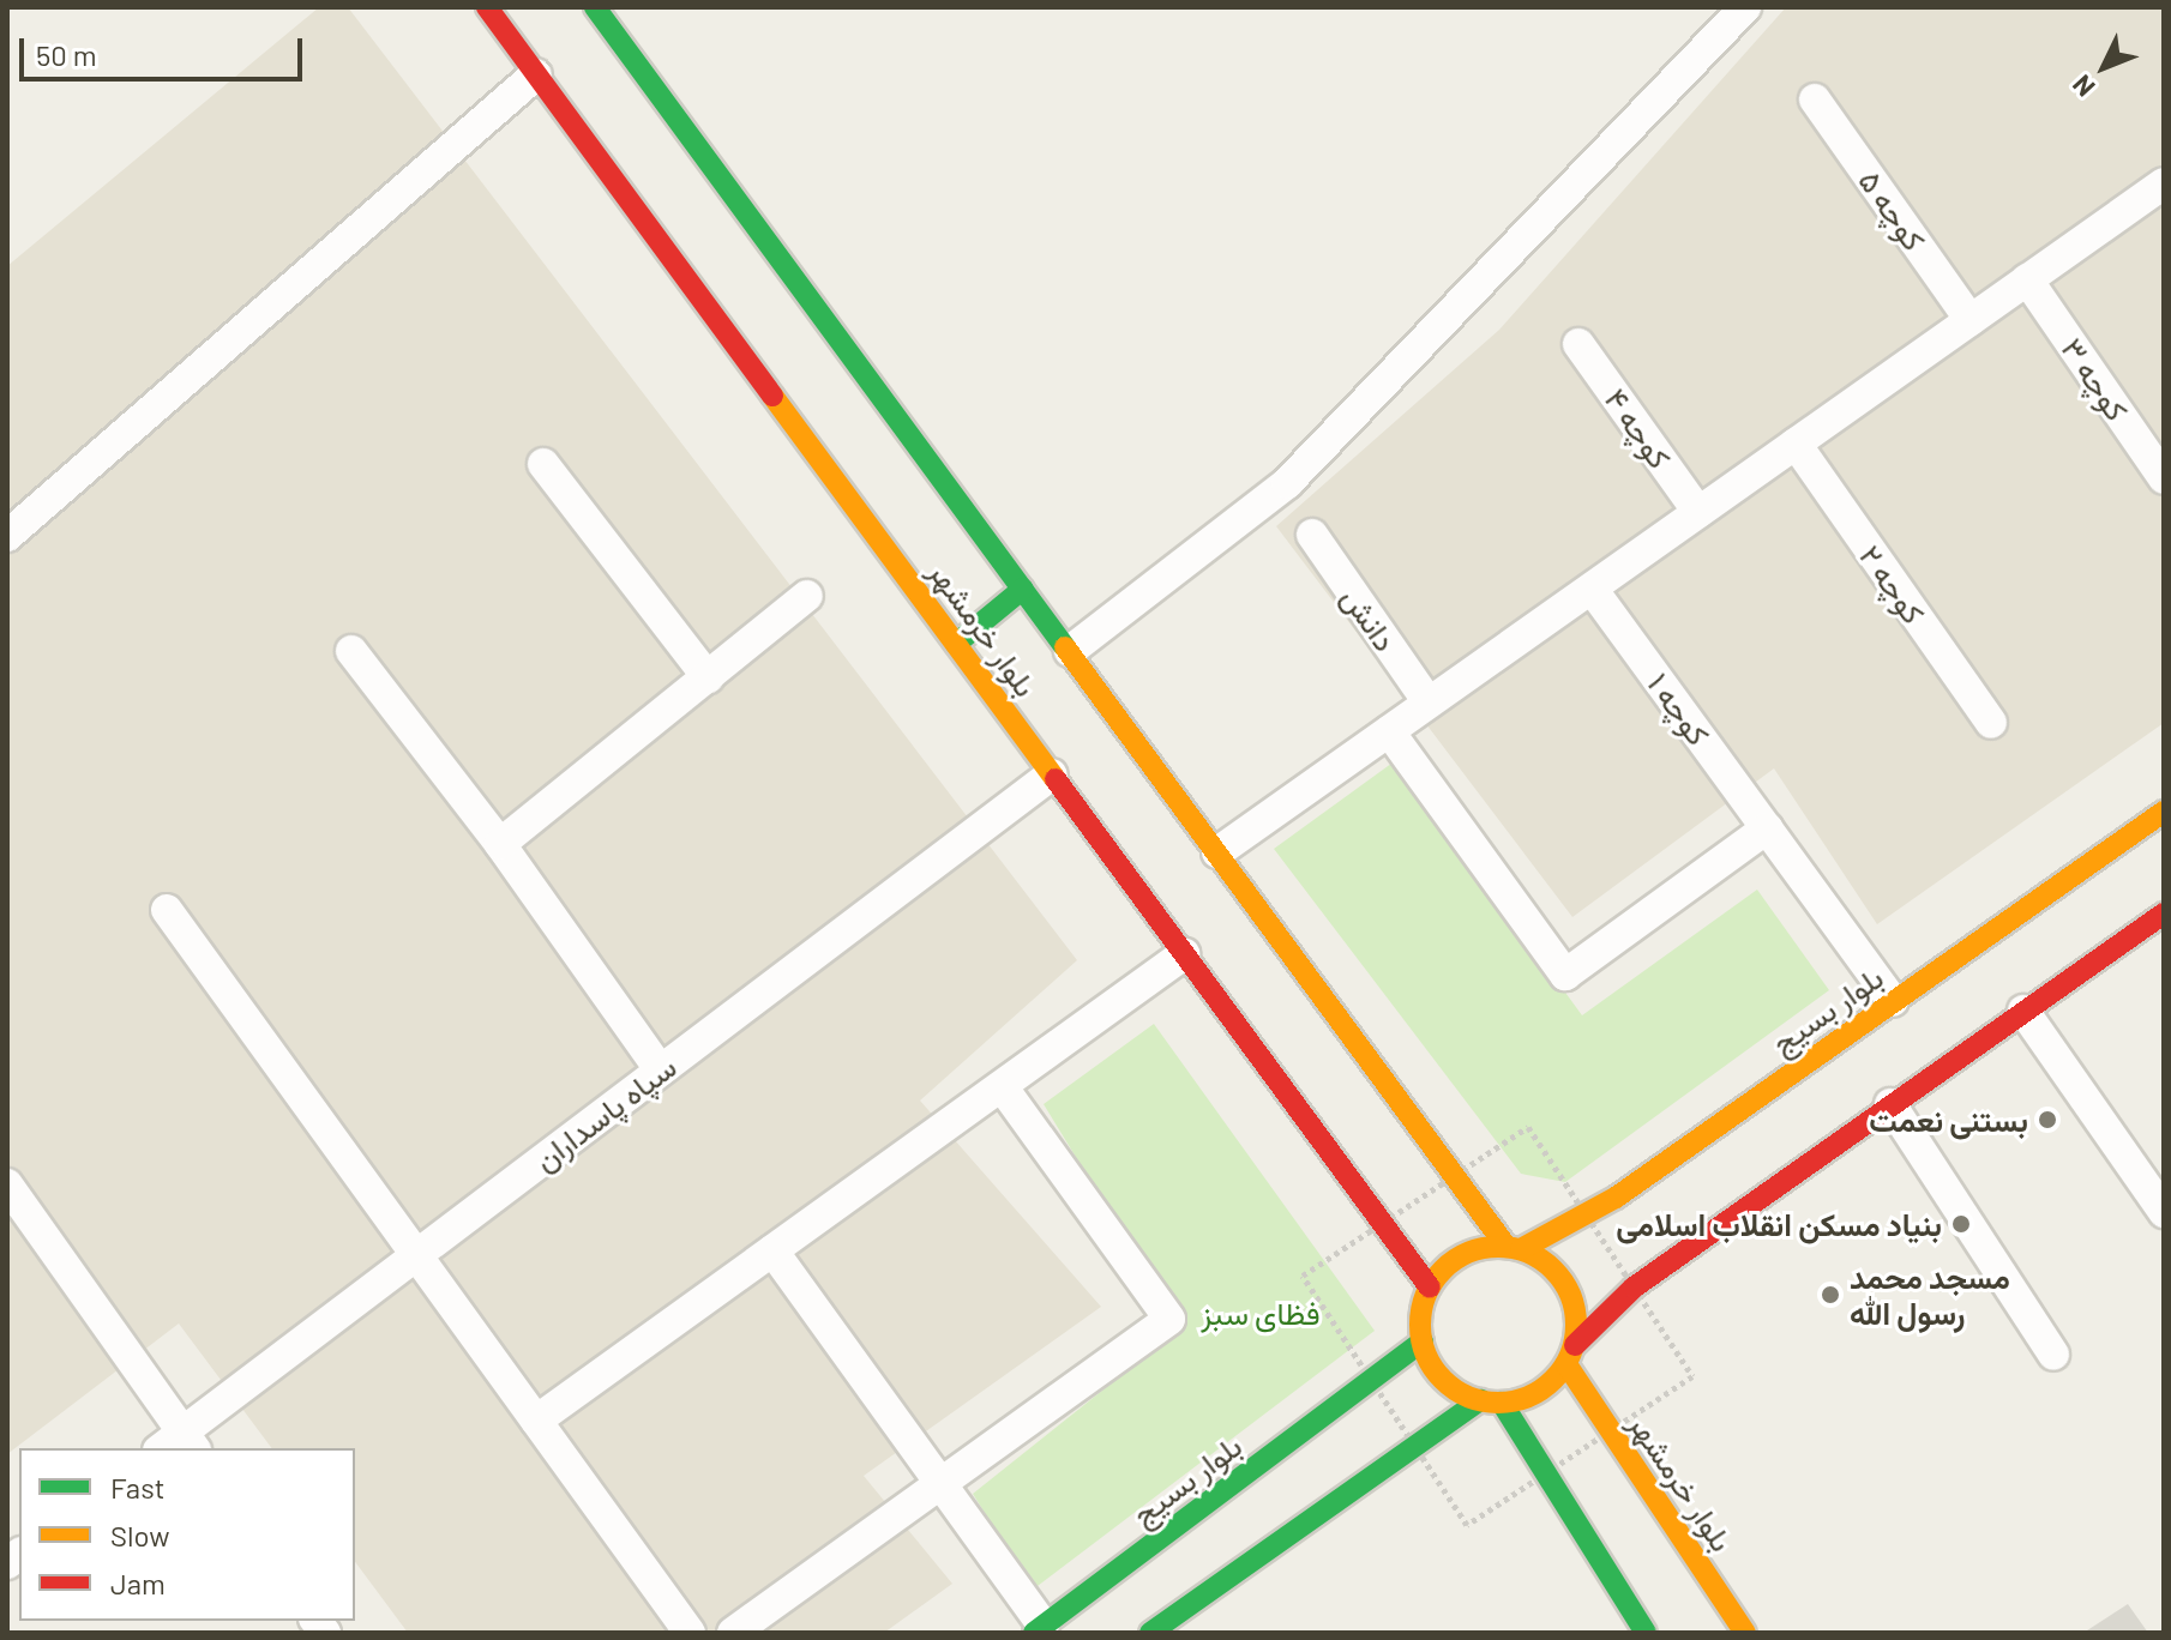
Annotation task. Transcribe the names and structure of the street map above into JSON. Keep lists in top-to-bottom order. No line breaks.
{"streets":{"main road":["بلوار خرمشهر","بلوار بسیج"],"street":["کوچه ۵","کوچه ۳","کوچه ۴","کوچه ۲","دانش","کوچه ۱","سپاه پاسداران"]},"crossings":[["بلوار خرمشهر","بلوار بسیج"],["بلوار خرمشهر","سپاه پاسداران"],["کوچه ۱","بلوار بسیج"]],"parks":["فظای سبز"],"places":["بستنی نعمت","بنیاد مسکن انقلاب اسلامی","مسجد محمد رسول الله"],"legend":["Fast","Slow","Jam"],"scale_bar":"50 m","north":"bottom left"}
